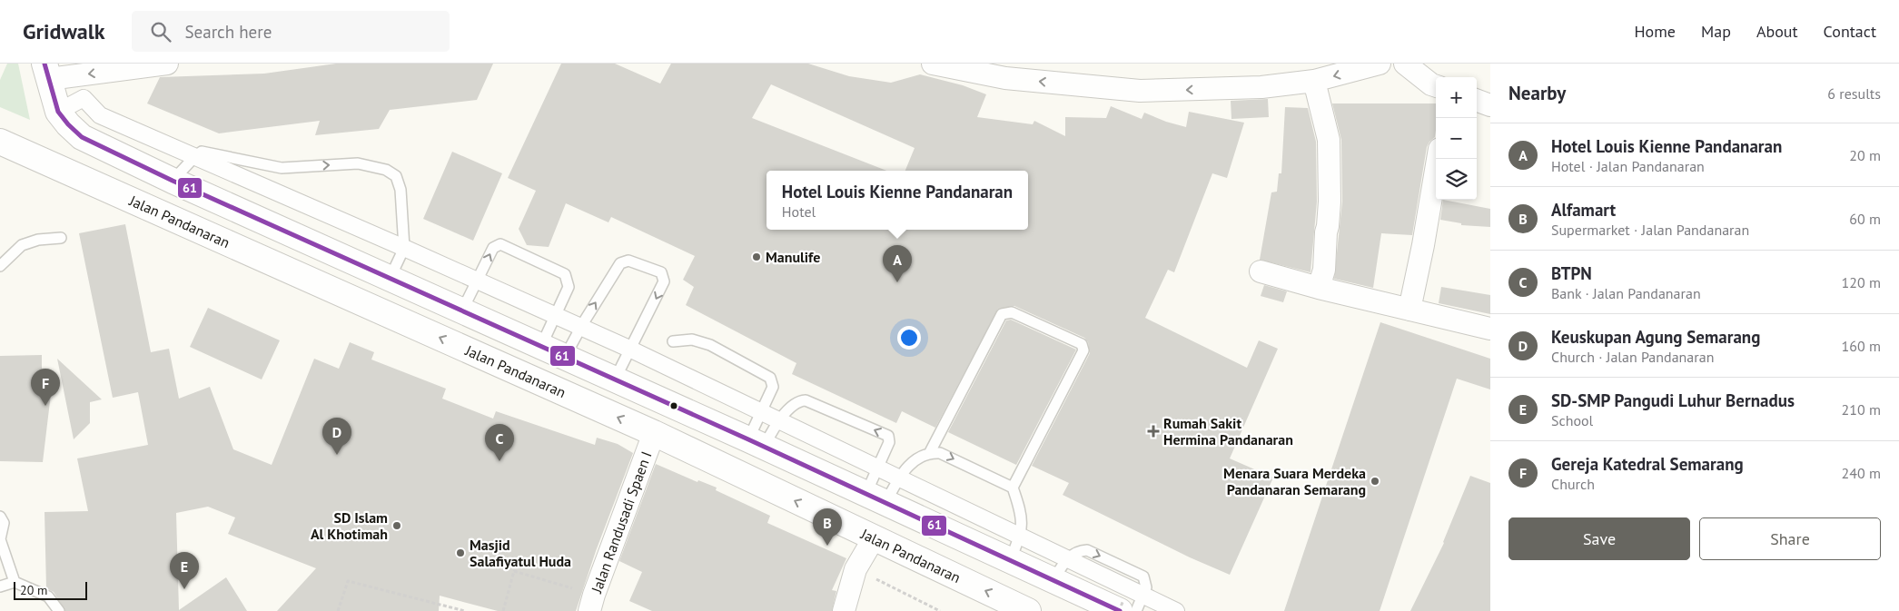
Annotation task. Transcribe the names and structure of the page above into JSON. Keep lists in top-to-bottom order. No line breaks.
{"streets":{"main road":["Jalan Pandanaran"],"street":["Jalan Randusadi Spaen I"]},"crossings":[["Jalan Pandanaran","Jalan Randusadi Spaen I"]],"places":{"other":["Manulife","Menara Suara Merdeka Pandanaran Semarang","SD Islam Al Khotimah","Masjid Salafiyatul Huda"],"health":["Rumah Sakit Hermina Pandanaran"]},"lines":["transit line 61"],"scale_bar":"20 m","page":{"header":"Gridwalk","search":"Search here","nav":["Home","Map","About","Contact"],"heading":["Nearby","6 results"],"map_buttons":["+","−"],"list":[{"mark":"A","name":"Hotel Louis Kienne Pandanaran","note":"Hotel · Jalan Pandanaran","value":"20 m"},{"mark":"B","name":"Alfamart","note":"Supermarket · Jalan Pandanaran","value":"60 m"},{"mark":"C","name":"BTPN","note":"Bank · Jalan Pandanaran","value":"120 m"},{"mark":"D","name":"Keuskupan Agung Semarang","note":"Church · Jalan Pandanaran","value":"160 m"},{"mark":"E","name":"SD-SMP Pangudi Luhur Bernadus","note":"School","value":"210 m"},{"mark":"F","name":"Gereja Katedral Semarang","note":"Church","value":"240 m"}],"popup":["Hotel Louis Kienne Pandanaran","Hotel"],"pins":["A","F","D","C","B","E"],"buttons":["Save","Share"],"scale":"20 m"}}
